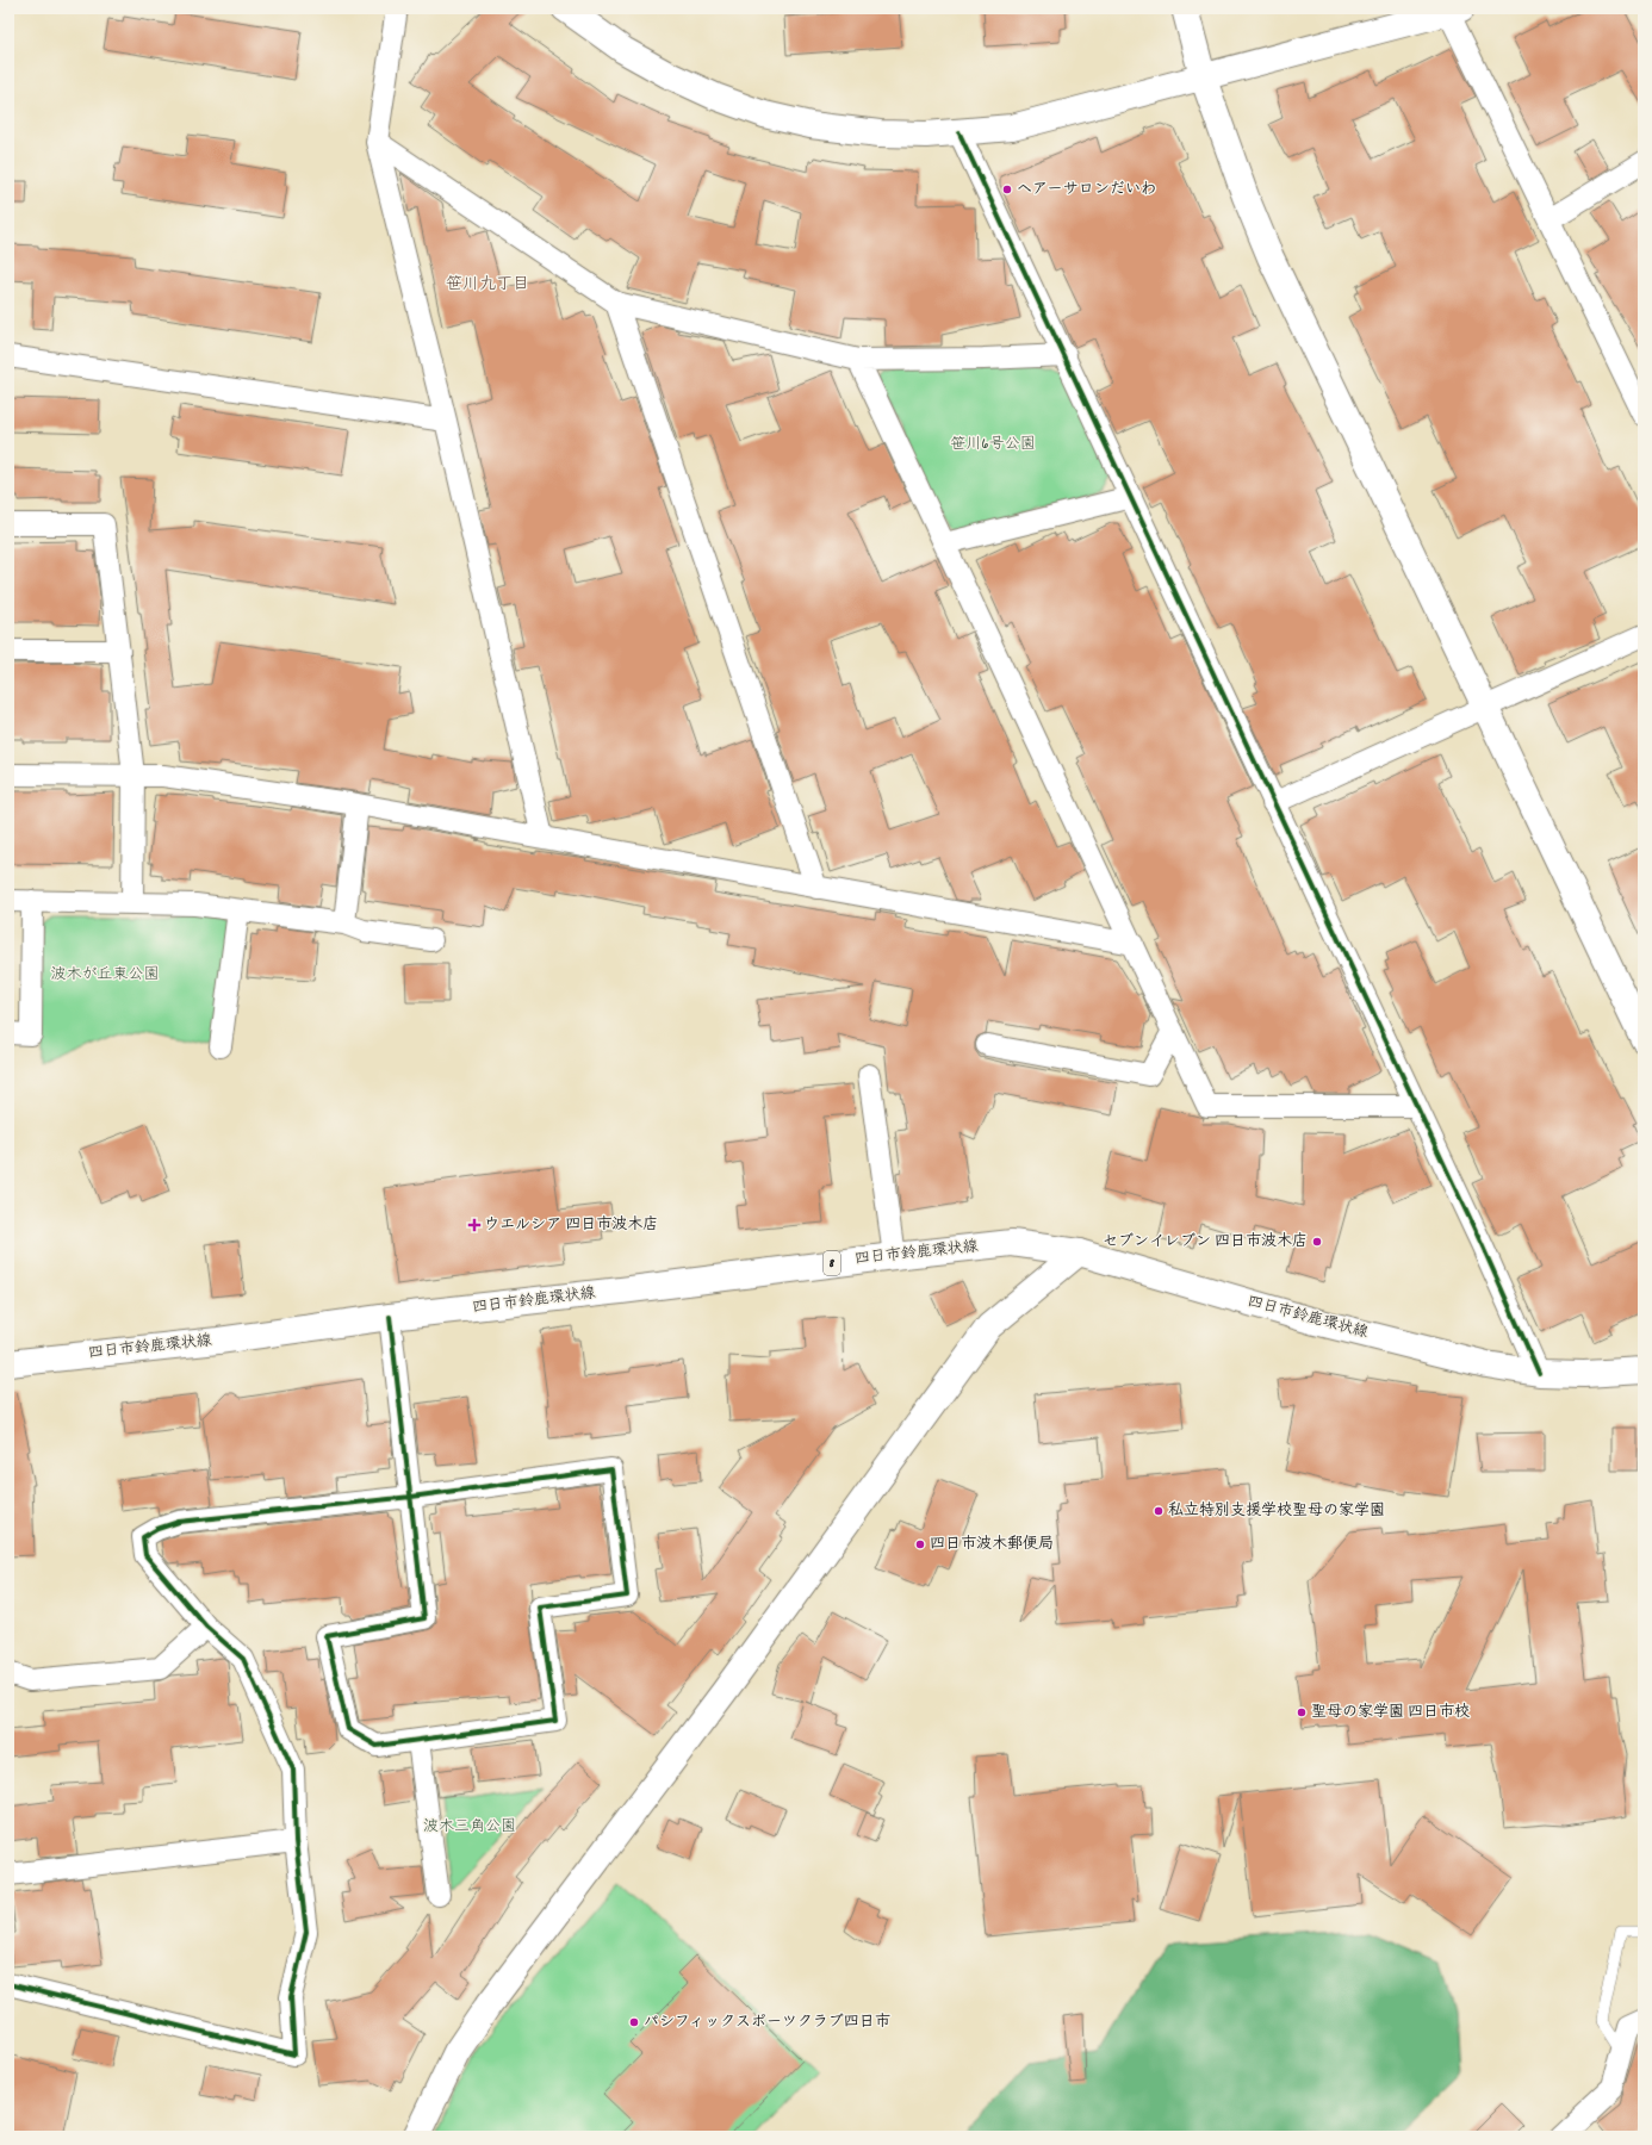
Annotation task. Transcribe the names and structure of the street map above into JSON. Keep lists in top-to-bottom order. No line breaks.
{"streets":{"street":["四日市鈴鹿環状線","8"]},"districts":["笹川九丁目"],"parks":["笹川6号公園","波木が丘東公園","波木三角公園"],"places":{"other":["ヘアーサロンだいわ","セブンイレブン 四日市波木店","私立特別支援学校聖母の家学園","四日市波木郵便局","聖母の家学園 四日市校","パシフィックスポーツクラブ四日市"],"health":["ウエルシア 四日市波木店"]}}
